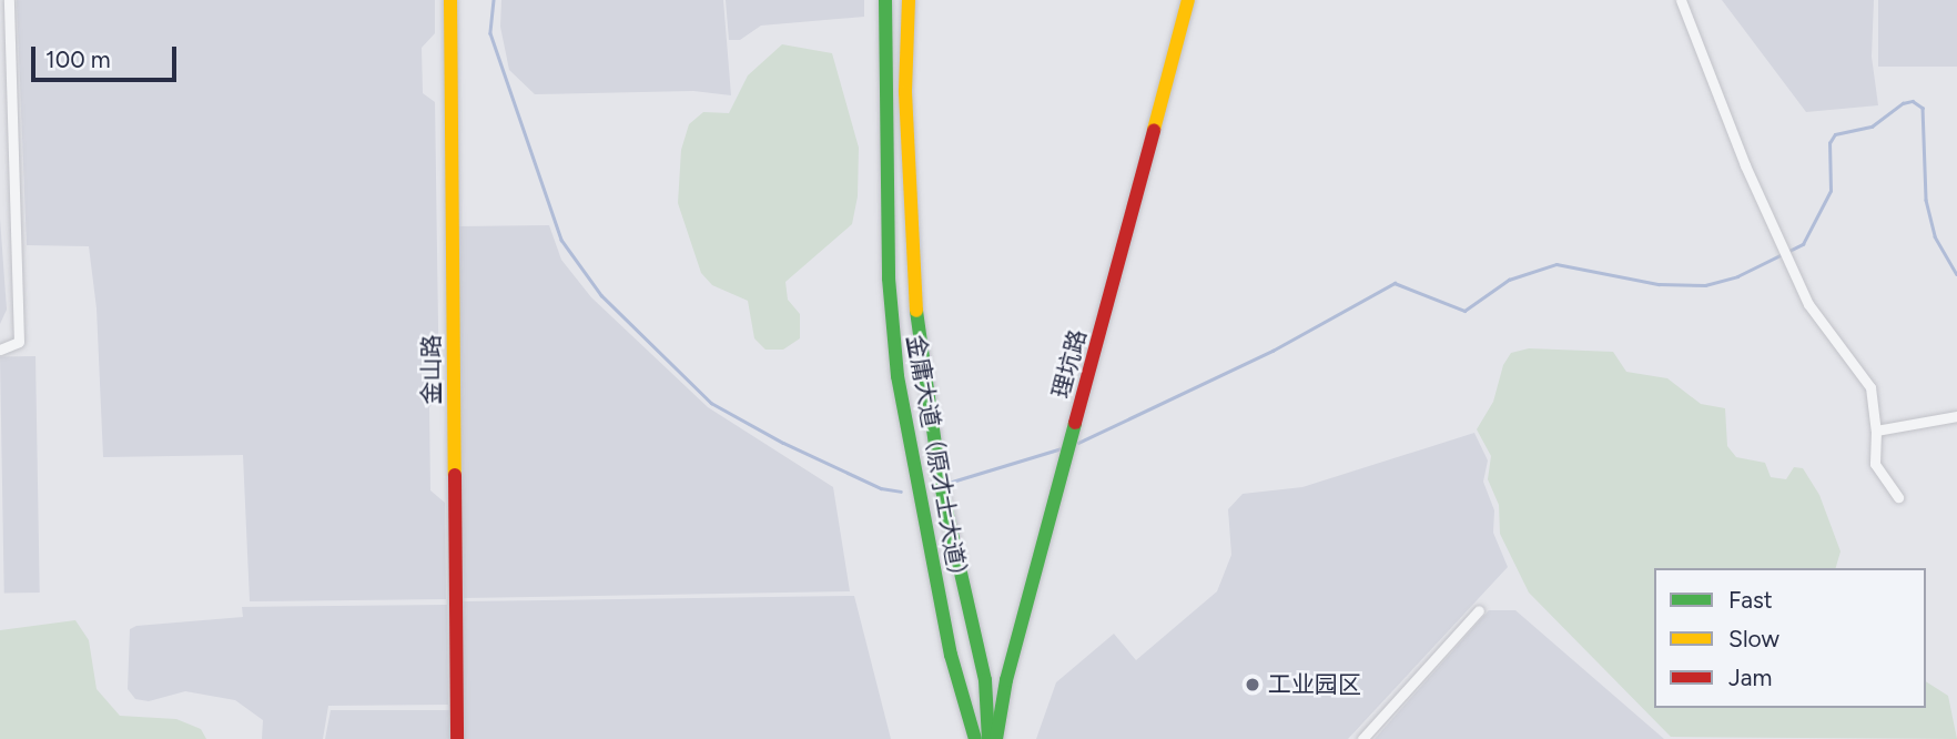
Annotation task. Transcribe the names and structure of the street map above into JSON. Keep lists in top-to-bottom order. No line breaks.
{"streets":{"main road":["理坑路","金山路","金庸大道（原才士大道）"]},"places":["工业园区"],"legend":["Fast","Slow","Jam"],"scale_bar":"100 m"}
